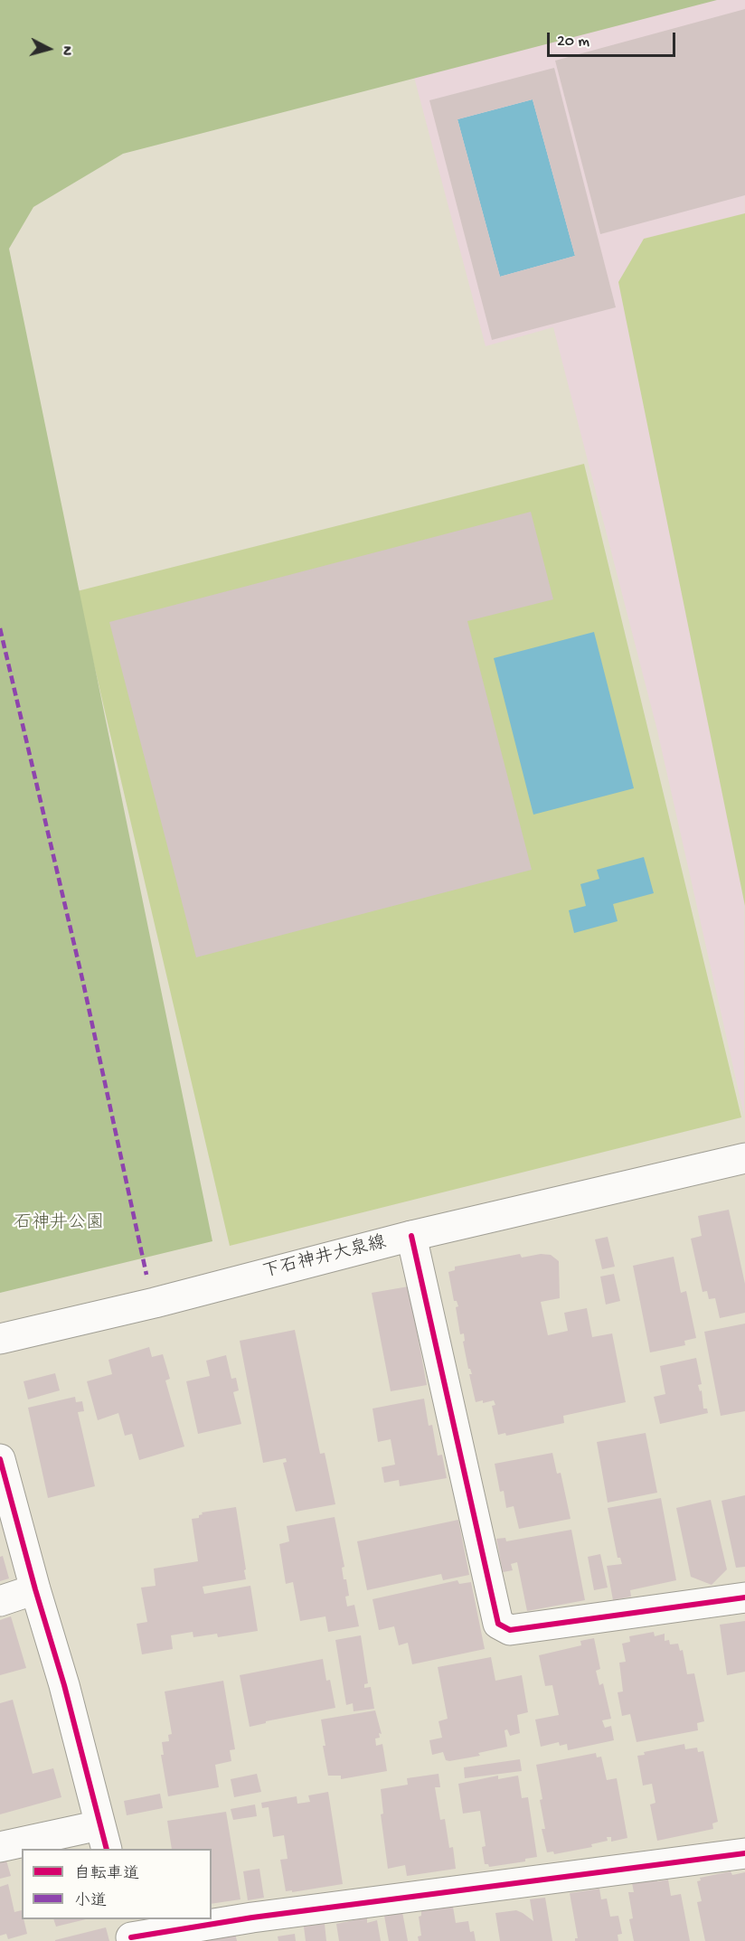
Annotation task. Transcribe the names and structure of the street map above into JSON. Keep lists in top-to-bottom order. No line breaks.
{"streets":{"street":["下石神井大泉線"]},"parks":["石神井公園"],"legend":["自転車道","小道"],"scale_bar":"20 m","north":"right"}
